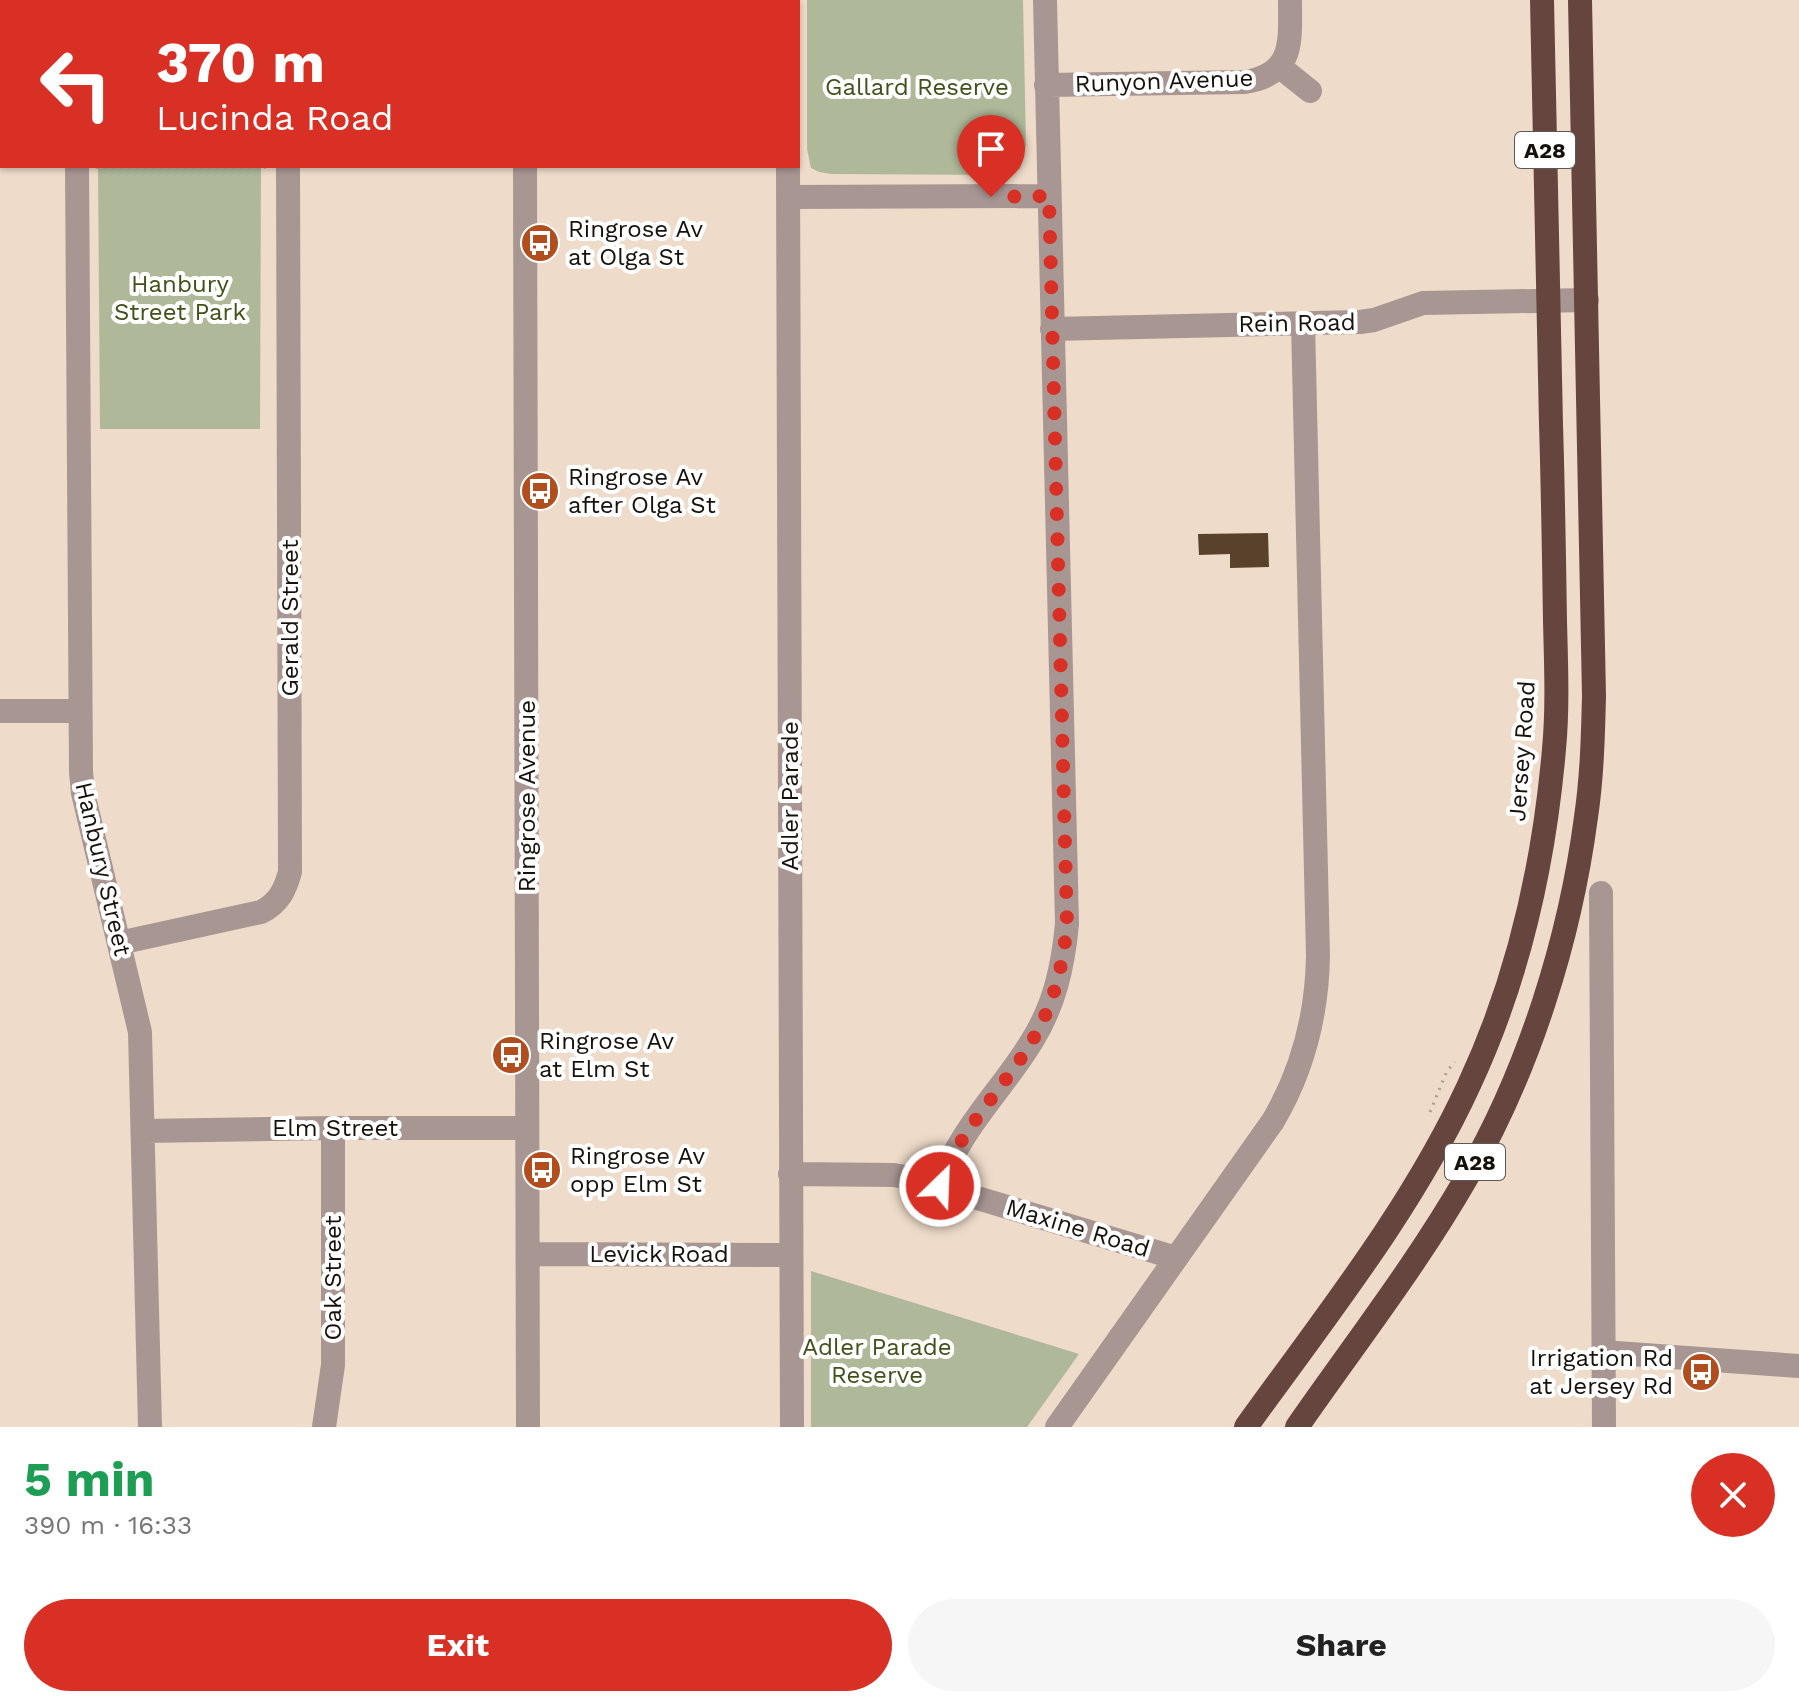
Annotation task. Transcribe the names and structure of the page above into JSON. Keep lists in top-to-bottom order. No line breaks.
{"streets":{"highway":["A28","Jersey Road"],"street":["Runyon Avenue","Rein Road","Gerald Street","Ringrose Avenue","Adler Parade","Hanbury Street","Elm Street","Maxine Road","Levick Road","Oak Street"]},"crossings":[["A28","Rein Road"],["Rein Road","Jersey Road"],["Gerald Street","Hanbury Street"],["Ringrose Avenue","Elm Street"],["Ringrose Avenue","Levick Road"],["Adler Parade","Maxine Road"],["Adler Parade","Levick Road"],["Hanbury Street","Elm Street"],["Elm Street","Oak Street"]],"parks":["Gallard Reserve","Hanbury Street Park","Adler Parade Reserve"],"places":{"bus stop":["Ringrose Av at Olga St","Ringrose Av after Olga St","Ringrose Av at Elm St","Ringrose Av opp Elm St","Irrigation Rd at Jersey Rd"]},"page":{"turn":["370 m","Lucinda Road"],"heading":["5 min","390 m · 16:33"],"buttons":["Exit","Share"]}}
